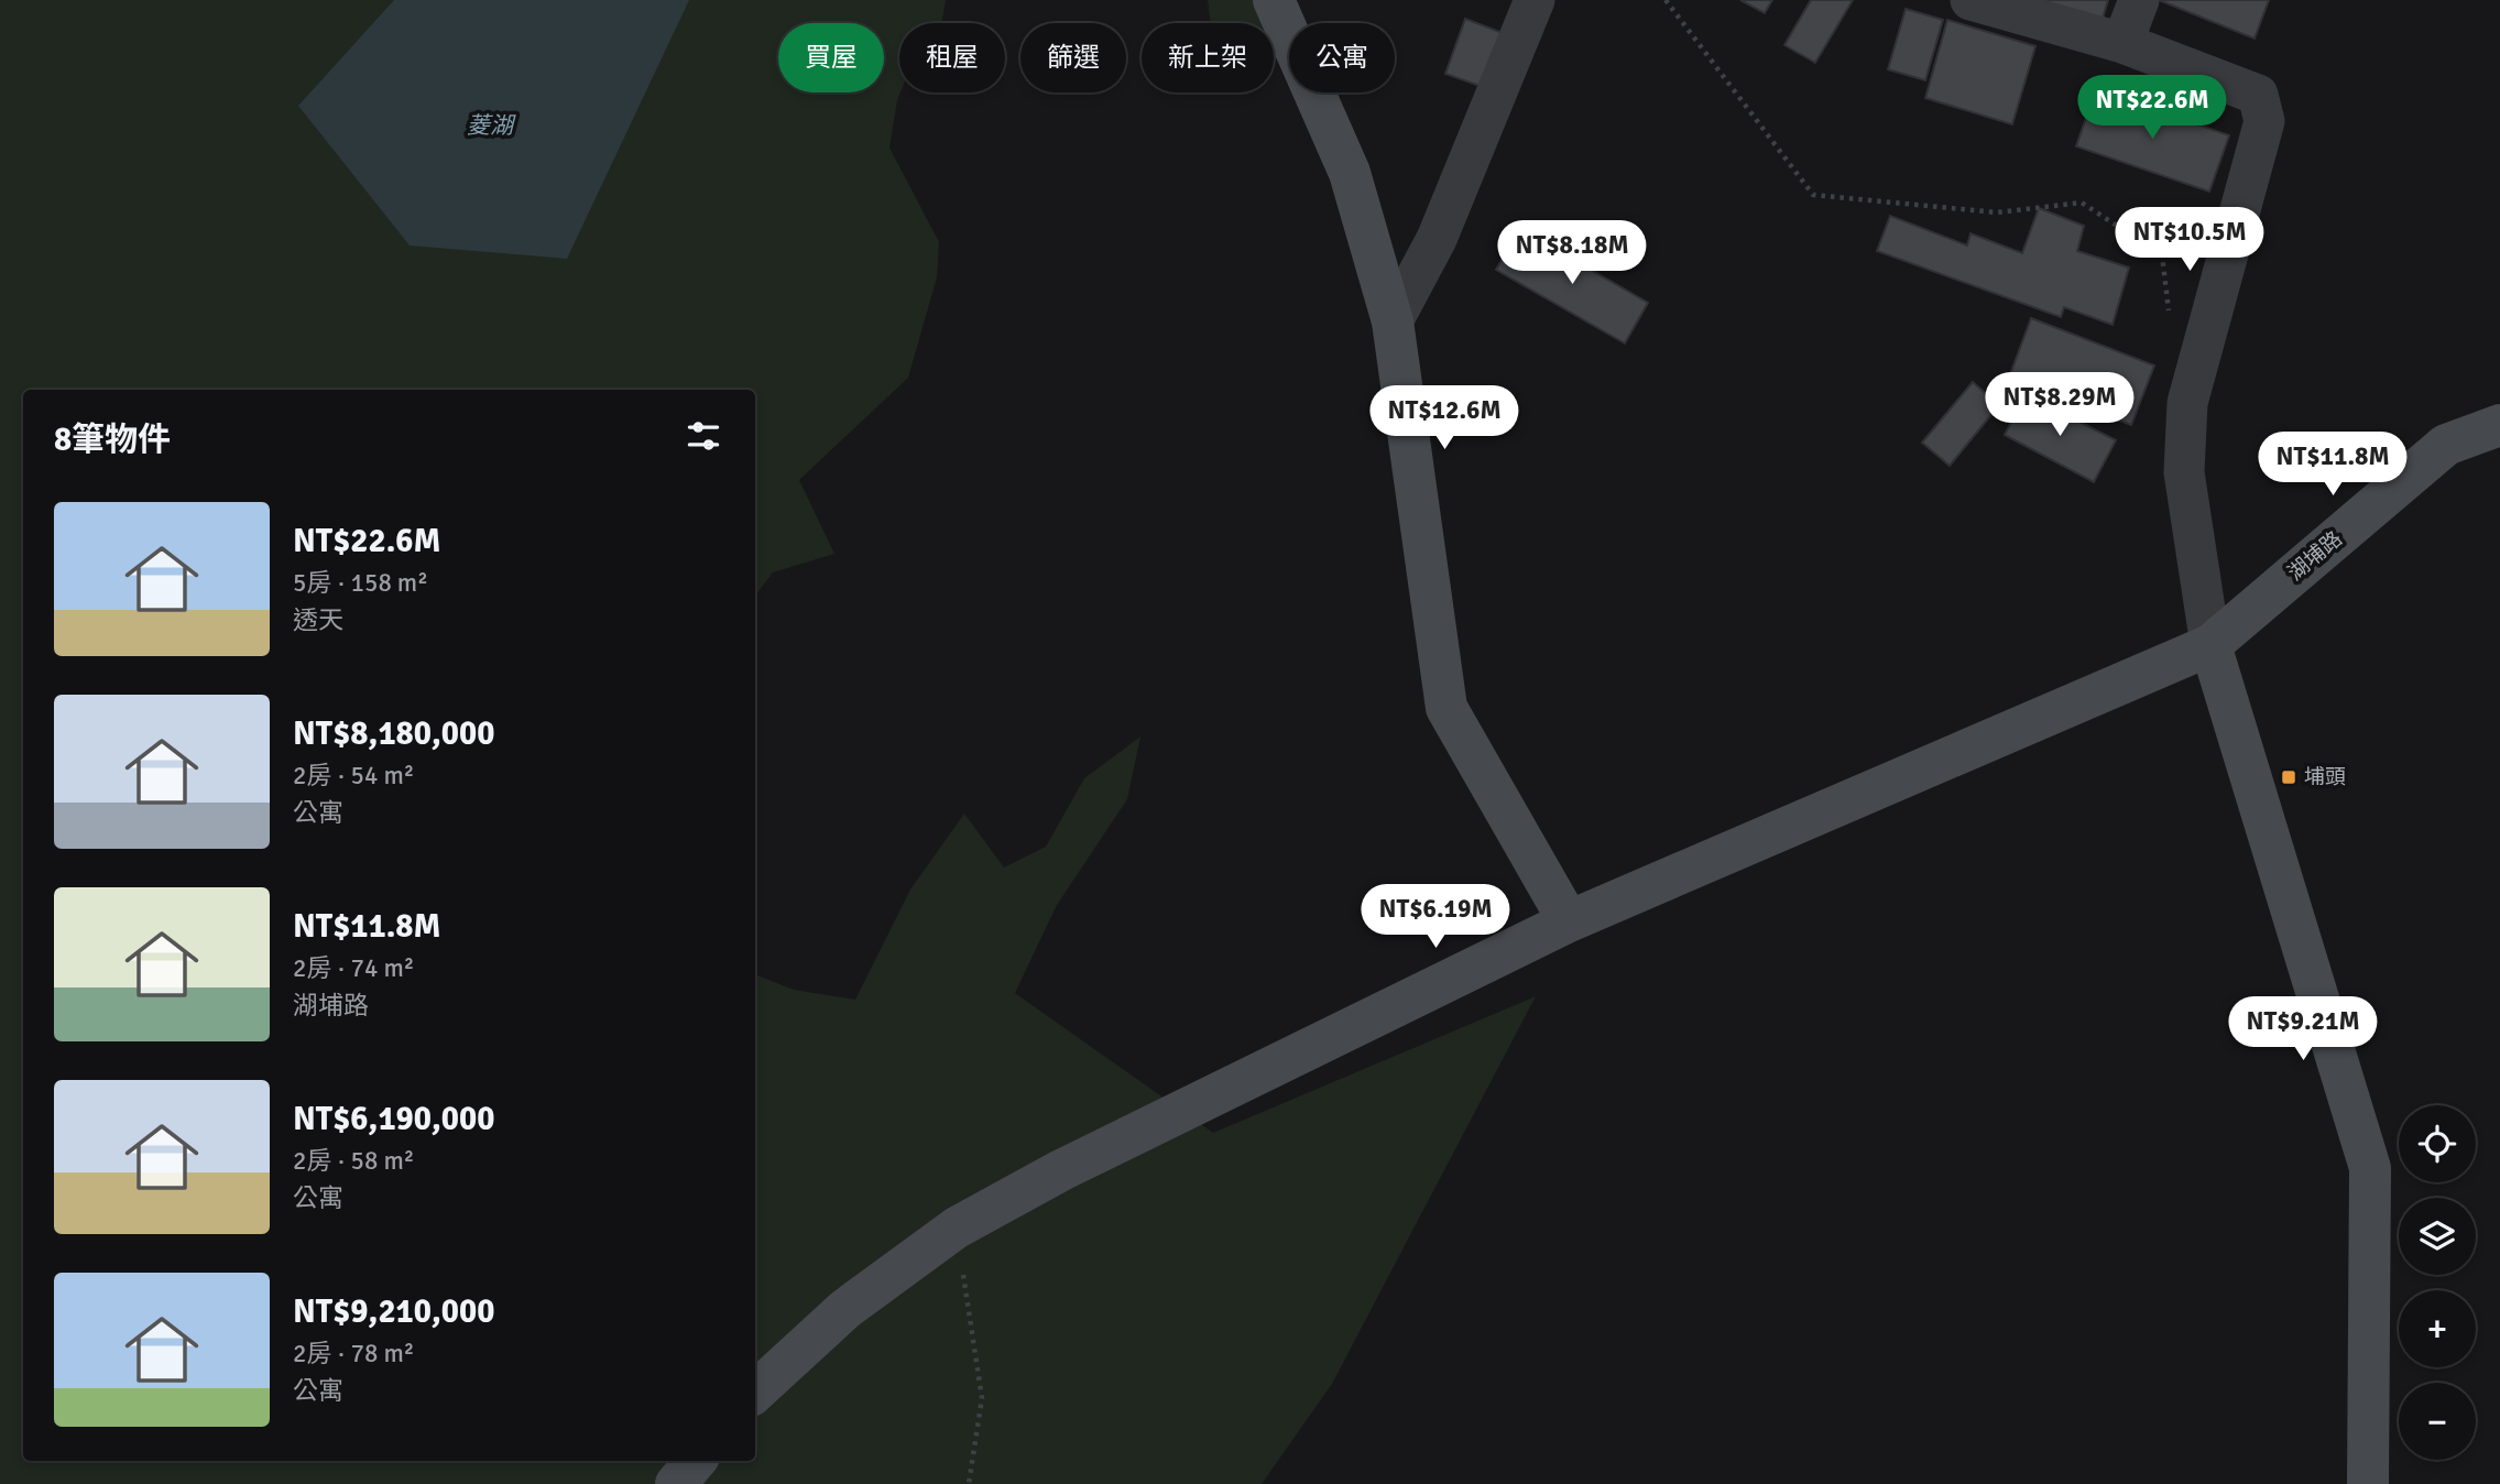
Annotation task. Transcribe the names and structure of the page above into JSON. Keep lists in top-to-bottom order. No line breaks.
{"streets":{"street":["湖埔路"]},"water":["菱湖"],"places":{"transit":["埔頭"]},"page":{"chip":["買屋","租屋","篩選","新上架","公寓"],"price":["NT$22.6M","NT$10.5M","NT$8.18M","NT$8.29M","NT$12.6M","NT$11.8M","NT$6.19M","NT$9.21M"],"heading":"8筆物件","list":[{"name":"NT$22.6M","note":"5房 · 158 m² · 透天"},{"name":"NT$8,180,000","note":"2房 · 54 m² · 公寓"},{"name":"NT$11.8M","note":"2房 · 74 m² · 湖埔路"},{"name":"NT$6,190,000","note":"2房 · 58 m² · 公寓"},{"name":"NT$9,210,000","note":"2房 · 78 m² · 公寓"}],"map_buttons":["+","−"]}}
